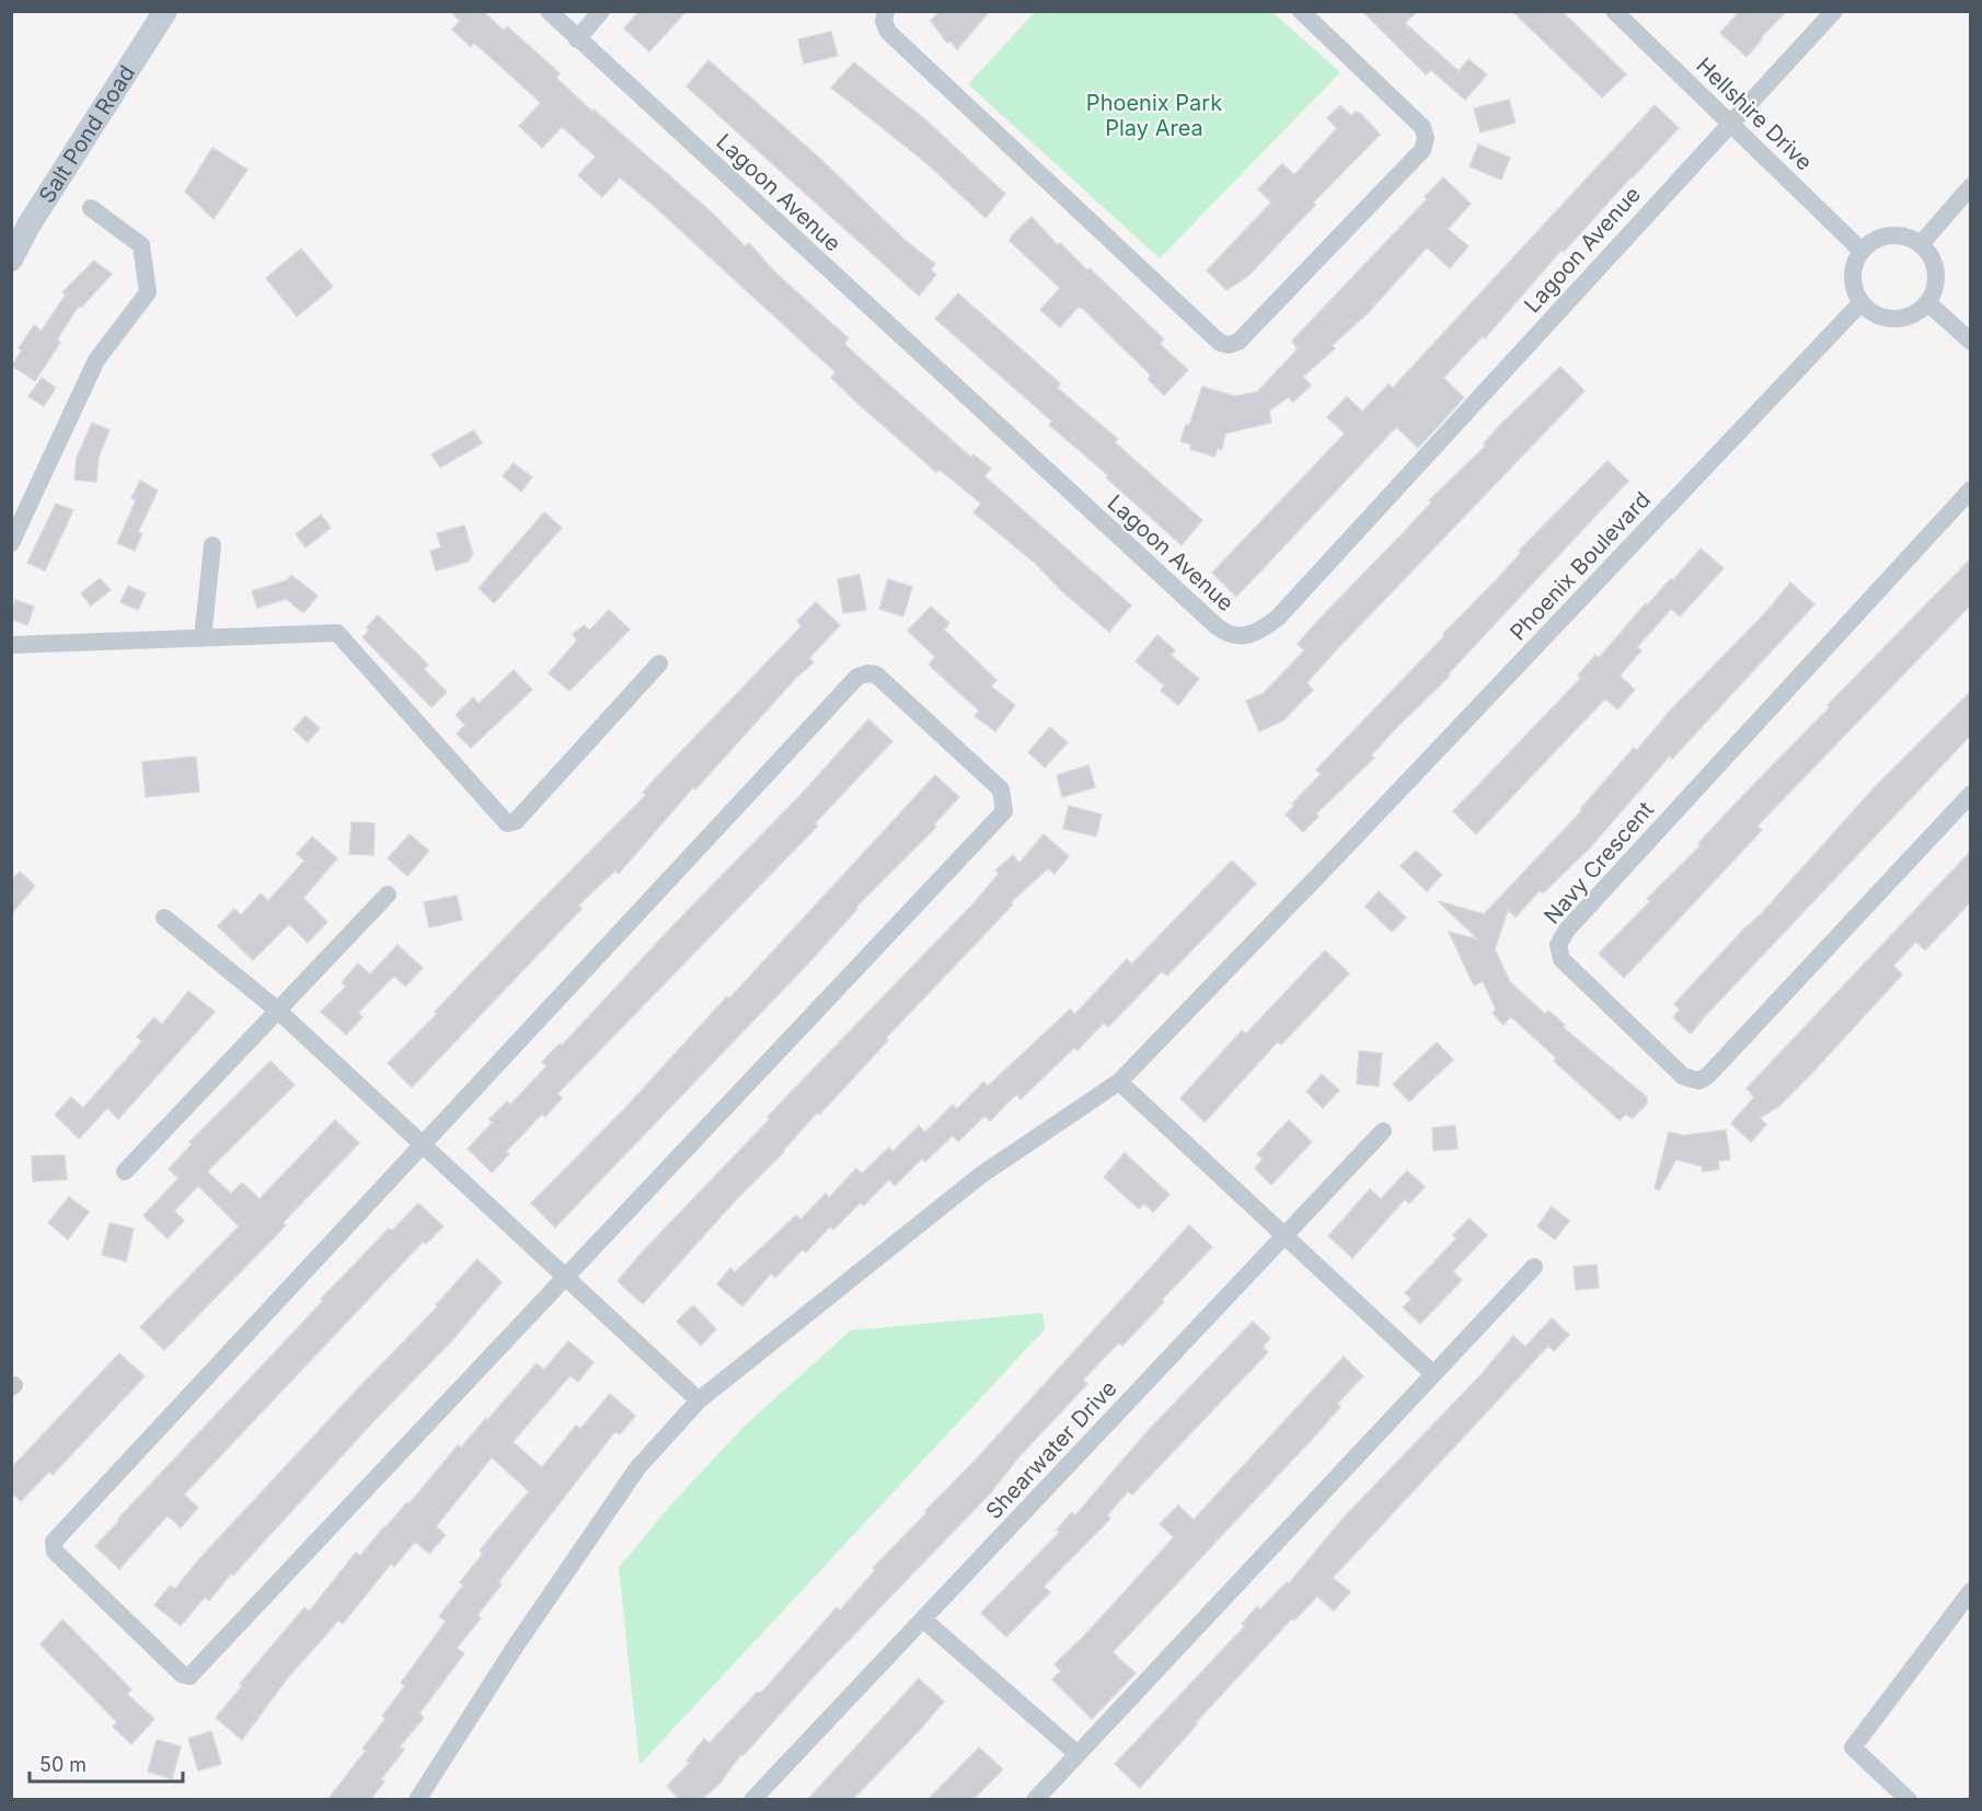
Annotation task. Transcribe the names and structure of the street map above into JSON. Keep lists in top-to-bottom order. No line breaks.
{"streets":{"street":["Hellshire Drive","Salt Pond Road","Lagoon Avenue","Phoenix Boulevard","Navy Crescent","Shearwater Drive"]},"crossings":[["Hellshire Drive","Lagoon Avenue"],["Hellshire Drive","Phoenix Boulevard"]],"parks":["Phoenix Park Play Area"],"scale_bar":"50 m"}
